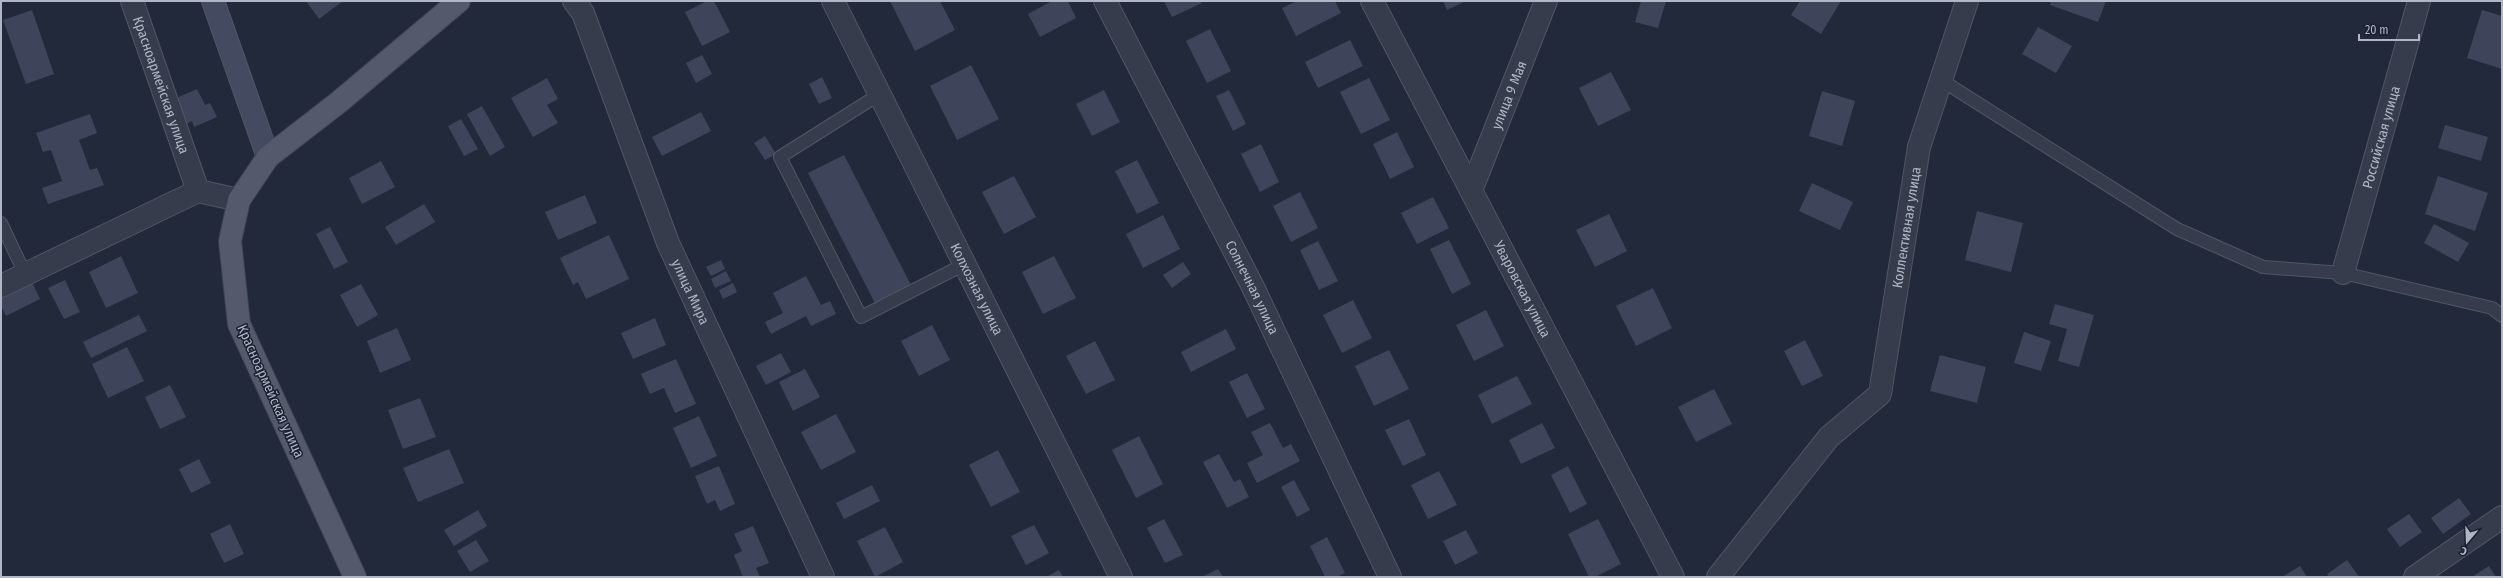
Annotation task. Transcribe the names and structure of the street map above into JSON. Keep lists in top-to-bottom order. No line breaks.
{"streets":{"main road":["Красноармейская улица"],"street":["улица 9 Мая","Российская улица","Коллективная улица","Солнечная улица","Уваровская улица","Колхозная улица","улица Мира"]},"crossings":[["улица 9 Мая","Уваровская улица"]],"scale_bar":"20 m","north":"bottom"}
